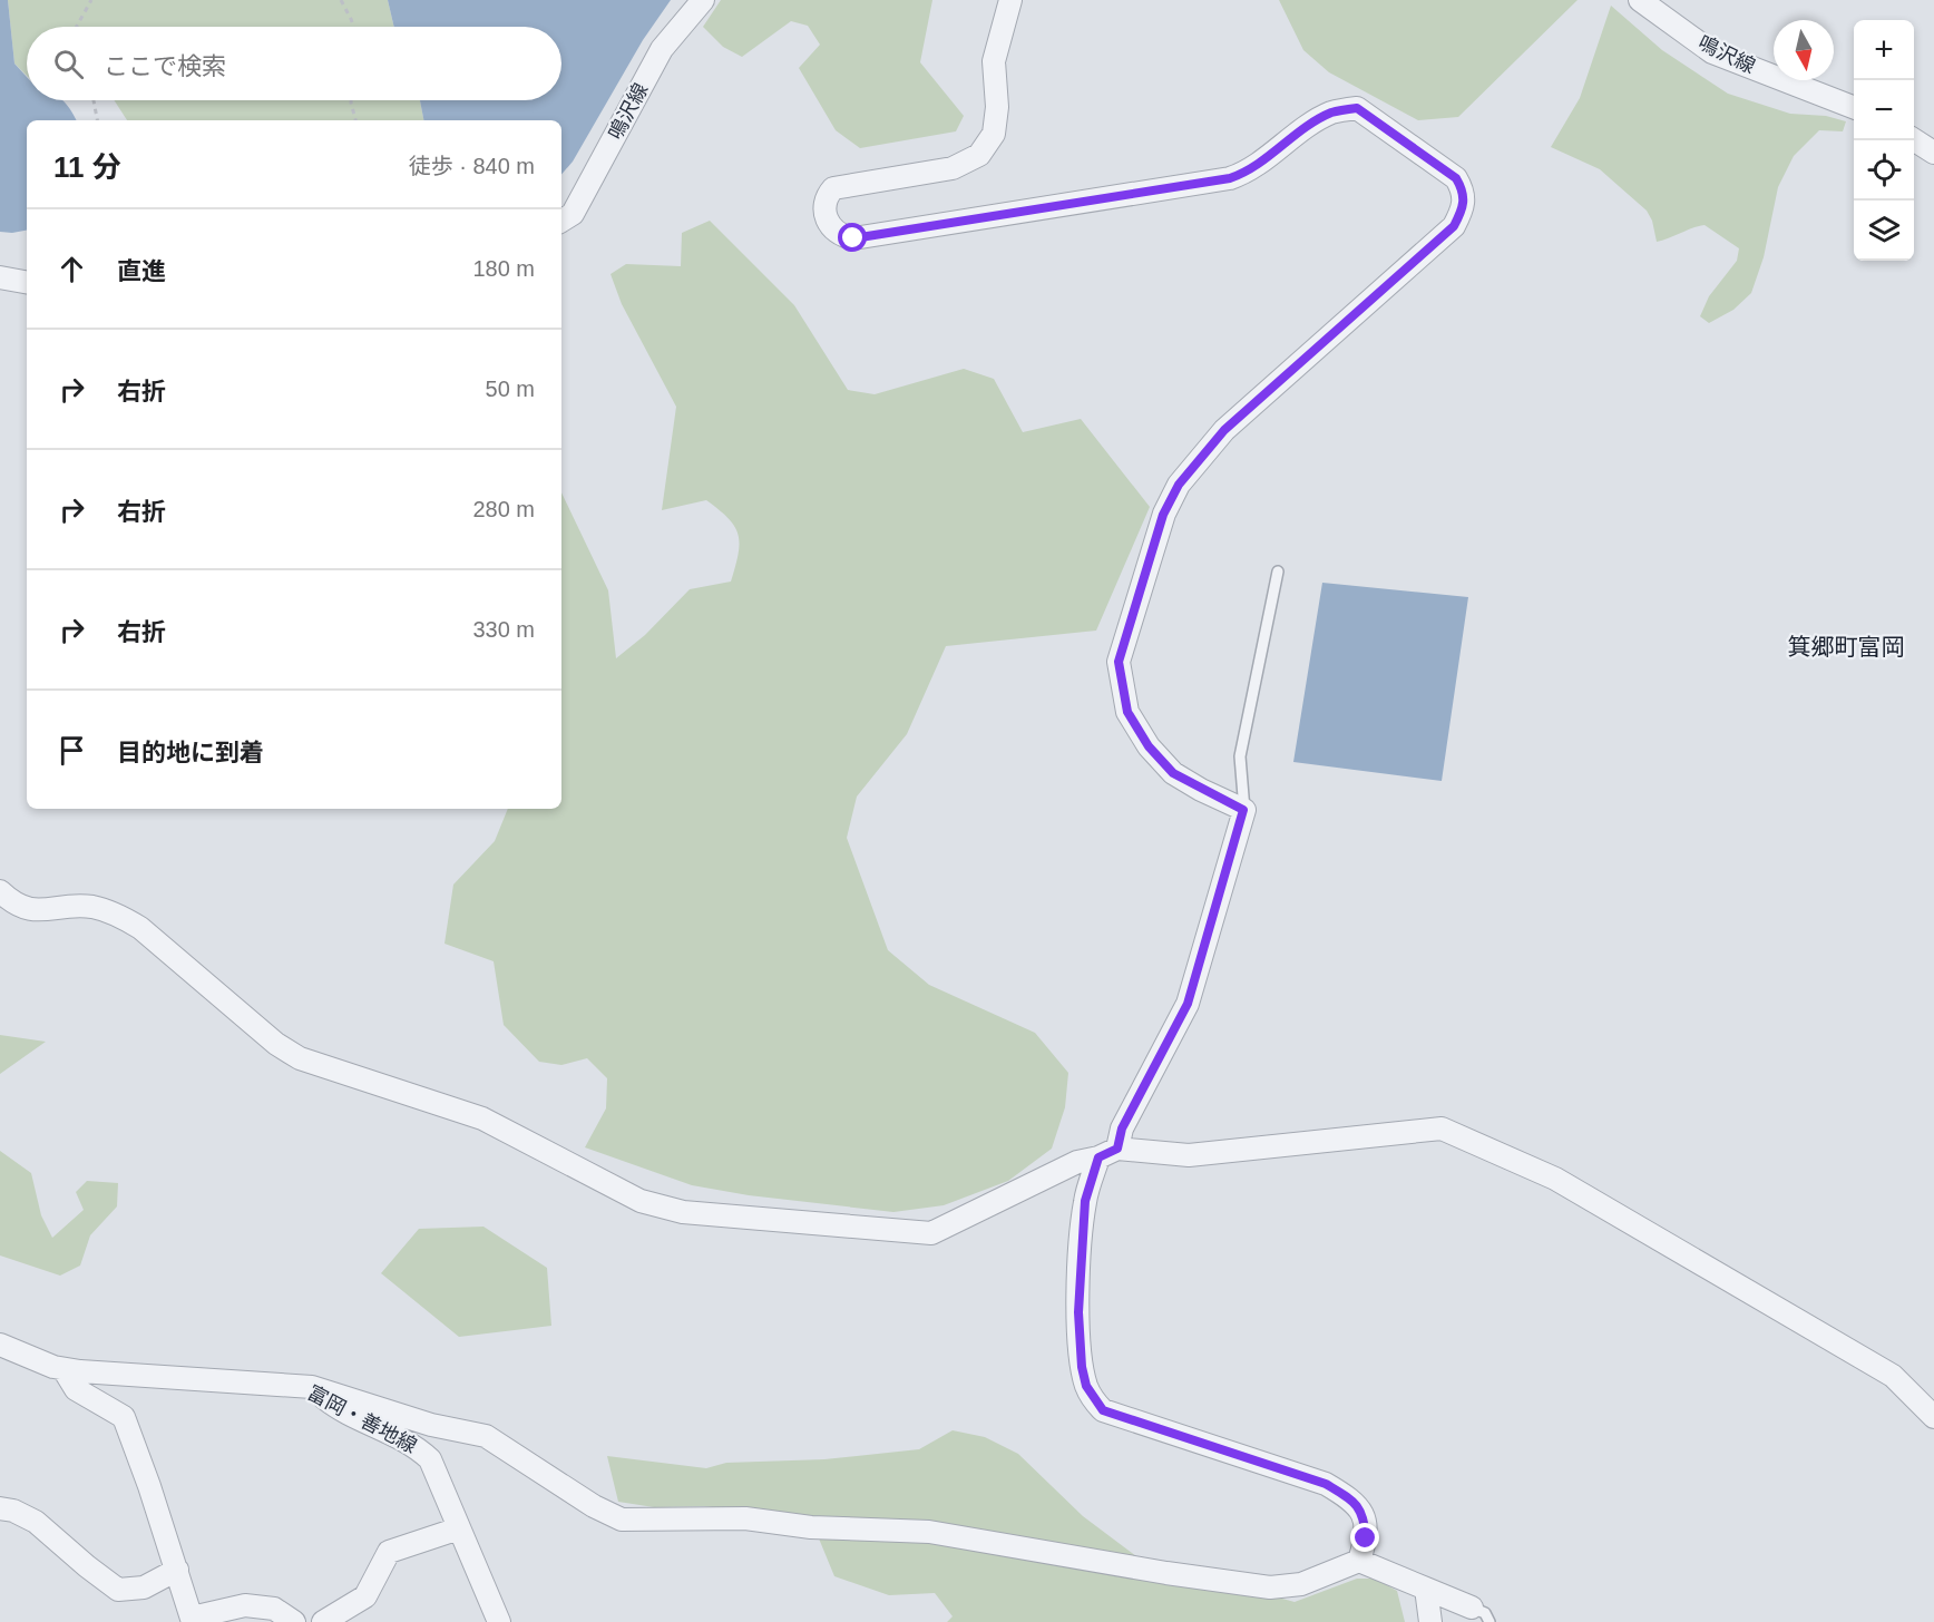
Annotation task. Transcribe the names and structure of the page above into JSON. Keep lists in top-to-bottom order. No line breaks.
{"streets":{"street":["鳴沢線","富岡・善地線"]},"districts":["箕郷町富岡"],"north":"bottom","page":{"map_buttons":["+","−"],"search":"ここで検索","heading":["11 分","徒歩 · 840 m"],"list":[["直進","180 m"],["右折","50 m"],["右折","280 m"],["右折","330 m"],"目的地に到着"]}}
